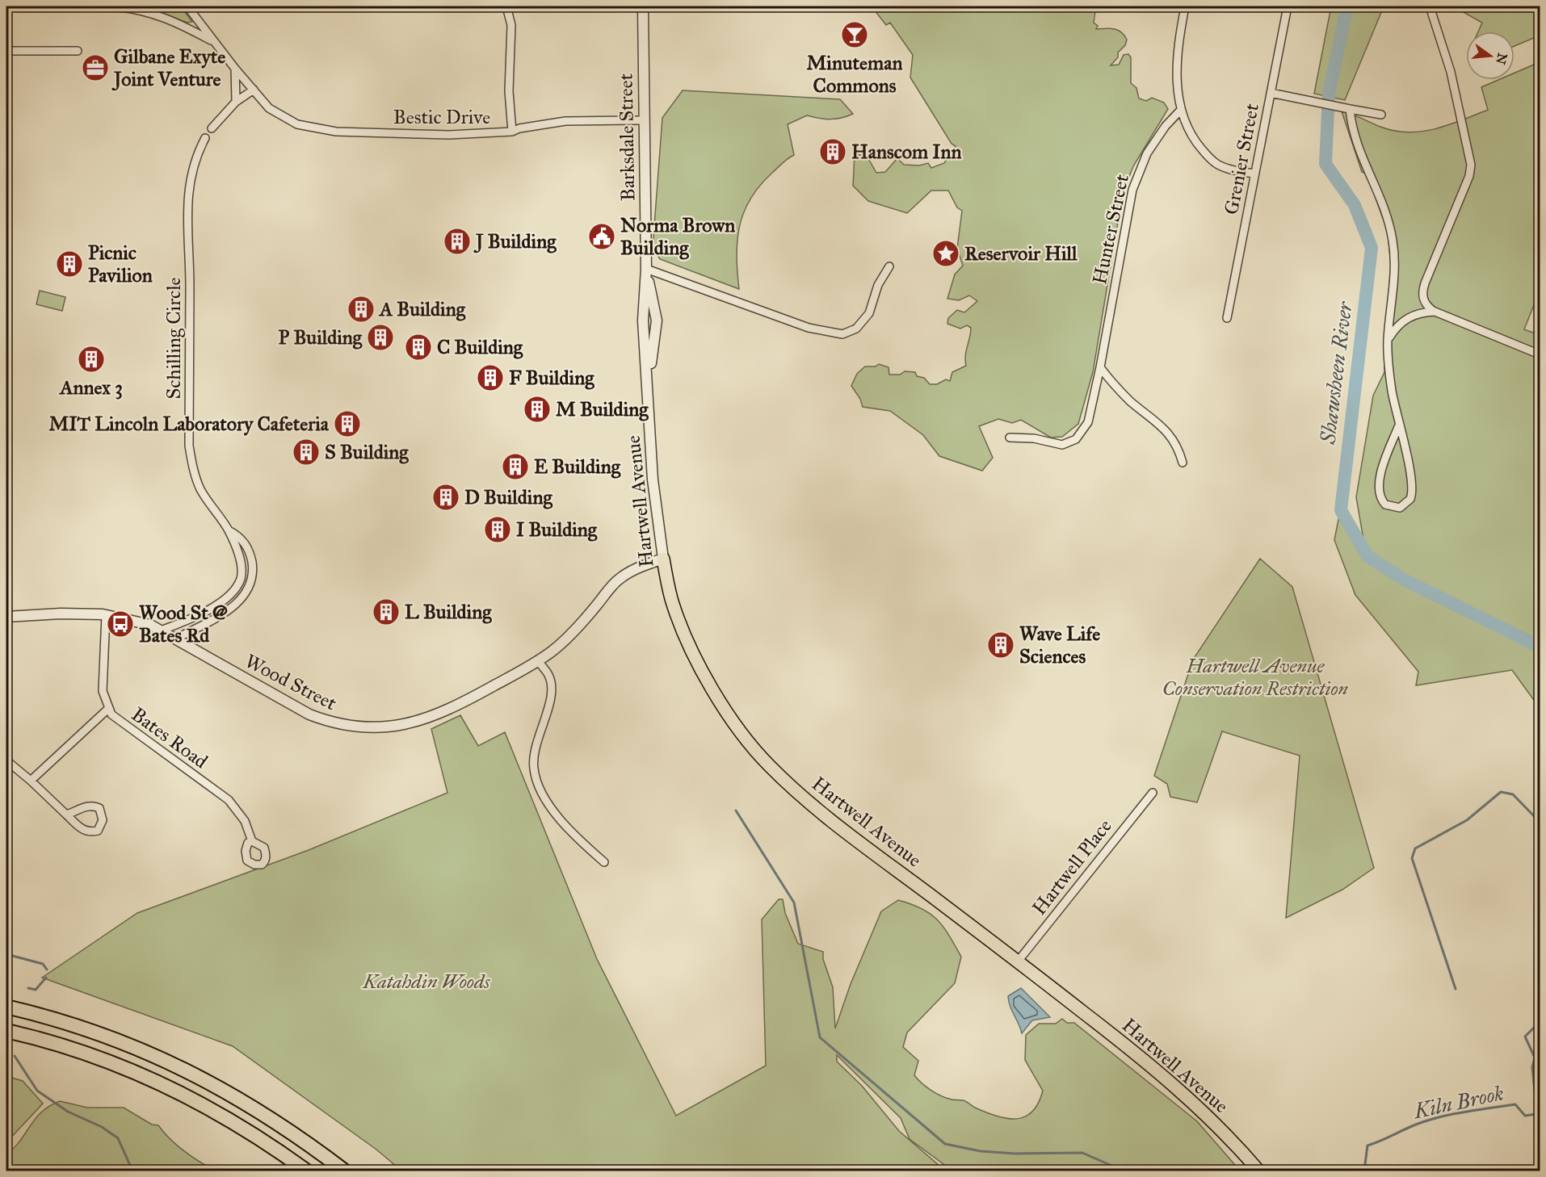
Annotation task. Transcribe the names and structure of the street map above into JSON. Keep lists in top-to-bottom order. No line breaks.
{"streets":{"main road":["Hartwell Avenue"],"street":["Bestic Drive","Barksdale Street","Grenier Street","Hunter Street","Schilling Circle","Wood Street","Bates Road","Hartwell Place"]},"crossings":[["Bestic Drive","Barksdale Street"],["Barksdale Street","Hartwell Avenue"],["Schilling Circle","Wood Street"],["Hartwell Avenue","Wood Street"],["Hartwell Avenue","Hartwell Place"],["Wood Street","Bates Road"]],"water":["Shawsheen River","Kiln Brook"],"parks":["Hartwell Avenue Conservation Restriction","Katahdin Woods"],"places":{"bar":["Minuteman Commons"],"office":["Gilbane Exyte Joint Venture"],"building":["Hanscom Inn","J Building","Picnic Pavilion","A Building","P Building","C Building","Annex 3","F Building","M Building","MIT Lincoln Laboratory Cafeteria","S Building","E Building","D Building","I Building","L Building","Wave Life Sciences"],"public building":["Norma Brown Building"],"place":["Reservoir Hill"],"bus stop":["Wood St @ Bates Rd"]},"north":"right"}
